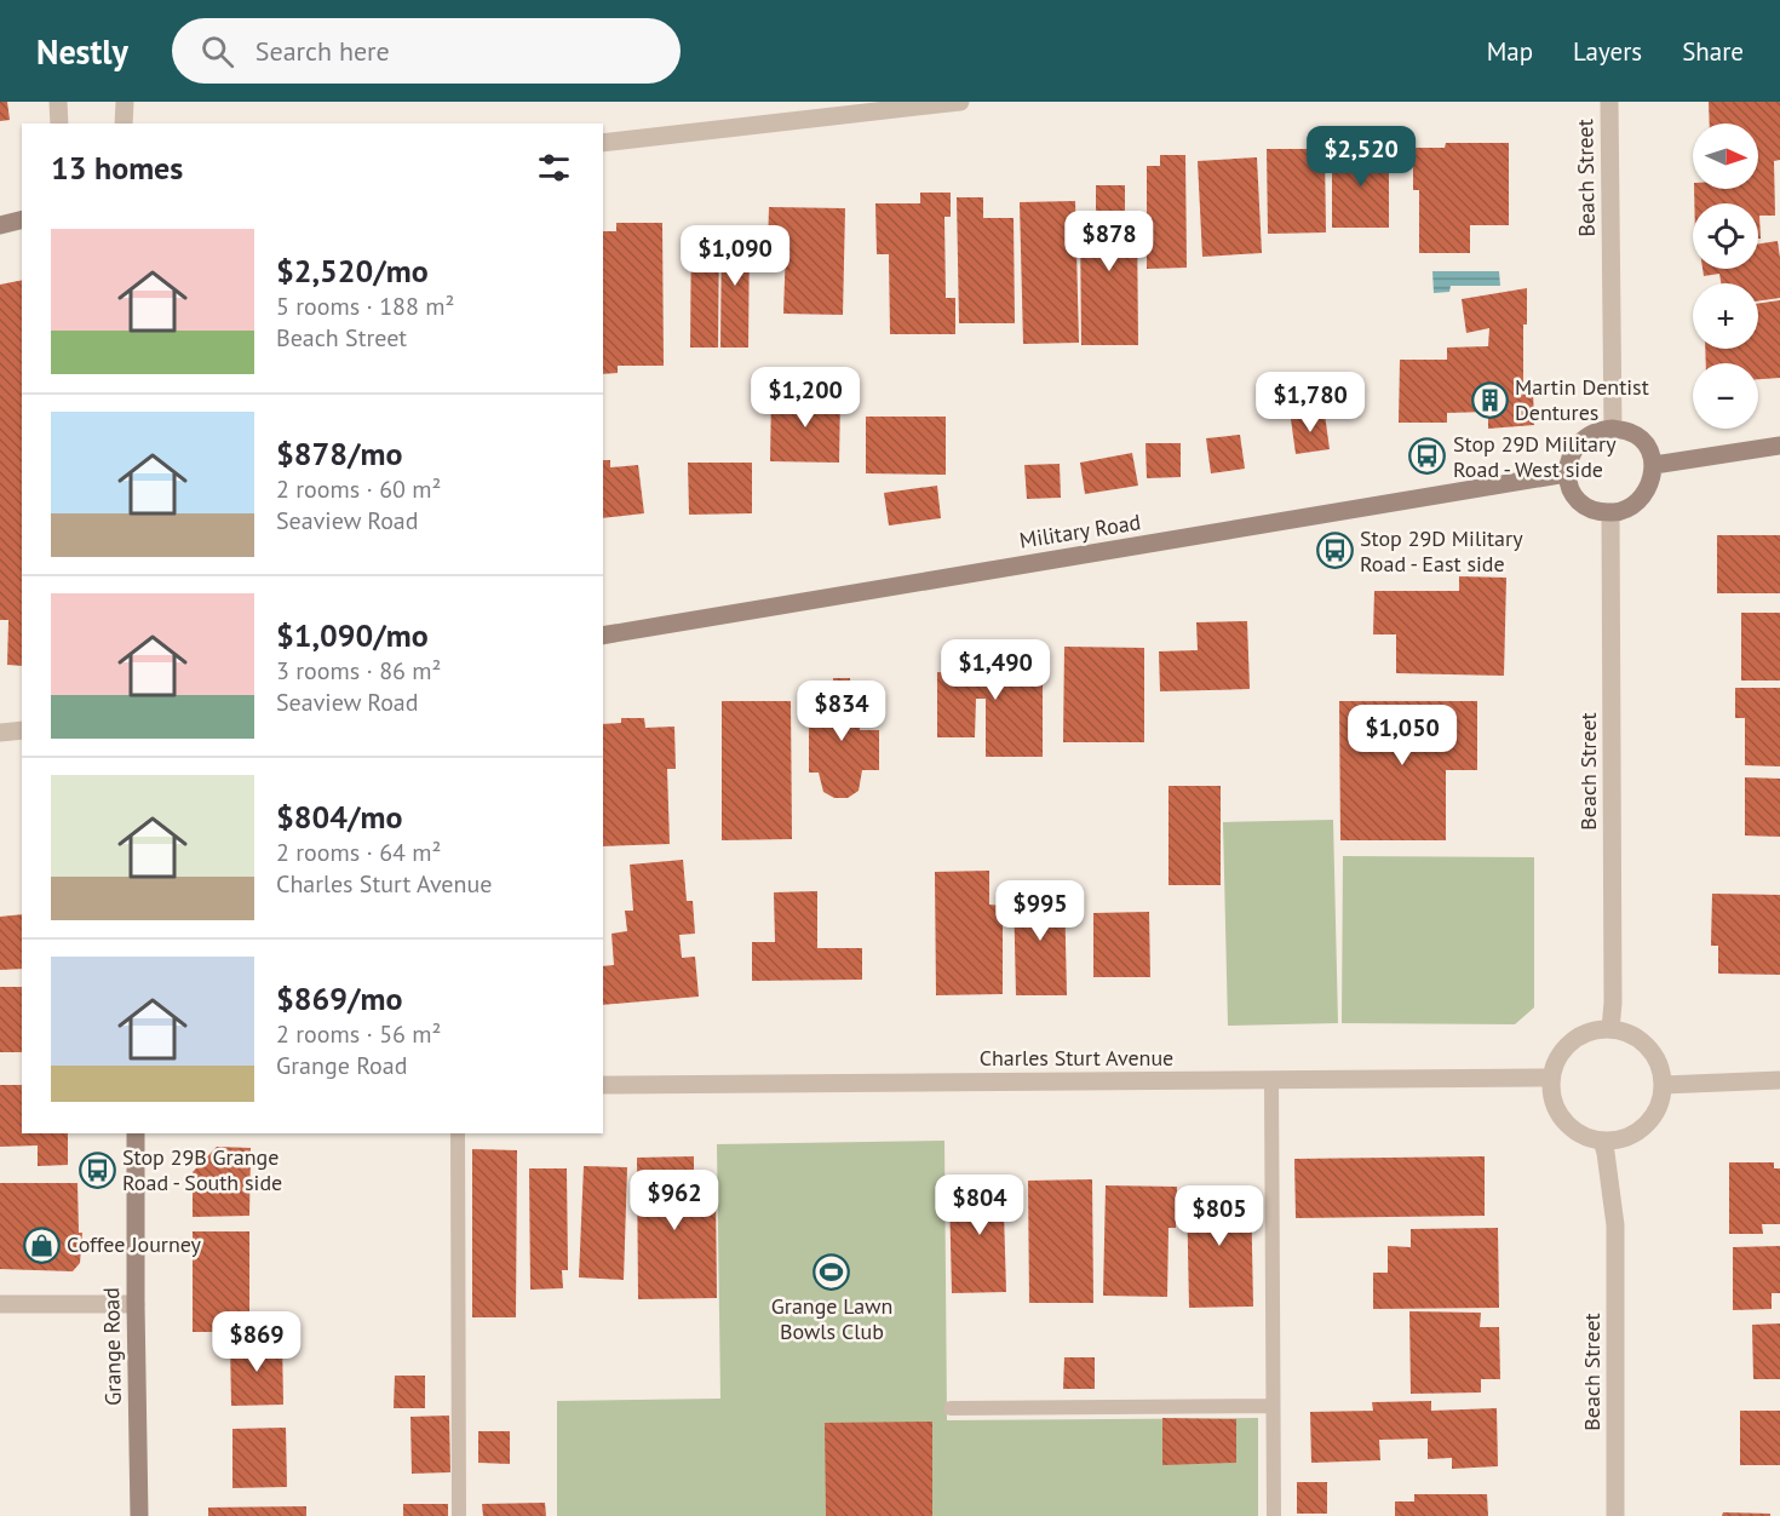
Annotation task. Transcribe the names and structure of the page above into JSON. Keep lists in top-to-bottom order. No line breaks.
{"streets":{"main road":["Military Road","Grange Road"],"street":["Beach Street","Charles Sturt Avenue"]},"crossings":[["Beach Street","Military Road"],["Beach Street","Charles Sturt Avenue"]],"places":{"building":["Martin Dentist Dentures"],"bus stop":["Stop 29D Military Road - West side","Stop 29D Military Road - East side","Stop 29B Grange Road - South side"],"shop":["Coffee Journey"],"sports":["Grange Lawn Bowls Club"]},"north":"right","page":{"header":"Nestly","search":"Search here","nav":["Map","Layers","Share"],"map_buttons":["+","−"],"heading":"13 homes","price":["$2,520","$878","$1,090","$1,200","$1,780","$1,490","$834","$1,050","$995","$962","$804","$805","$869"],"list":[{"name":"$2,520/mo","note":"5 rooms · 188 m² · Beach Street"},{"name":"$878/mo","note":"2 rooms · 60 m² · Seaview Road"},{"name":"$1,090/mo","note":"3 rooms · 86 m² · Seaview Road"},{"name":"$804/mo","note":"2 rooms · 64 m² · Charles Sturt Avenue"},{"name":"$869/mo","note":"2 rooms · 56 m² · Grange Road"}]}}
